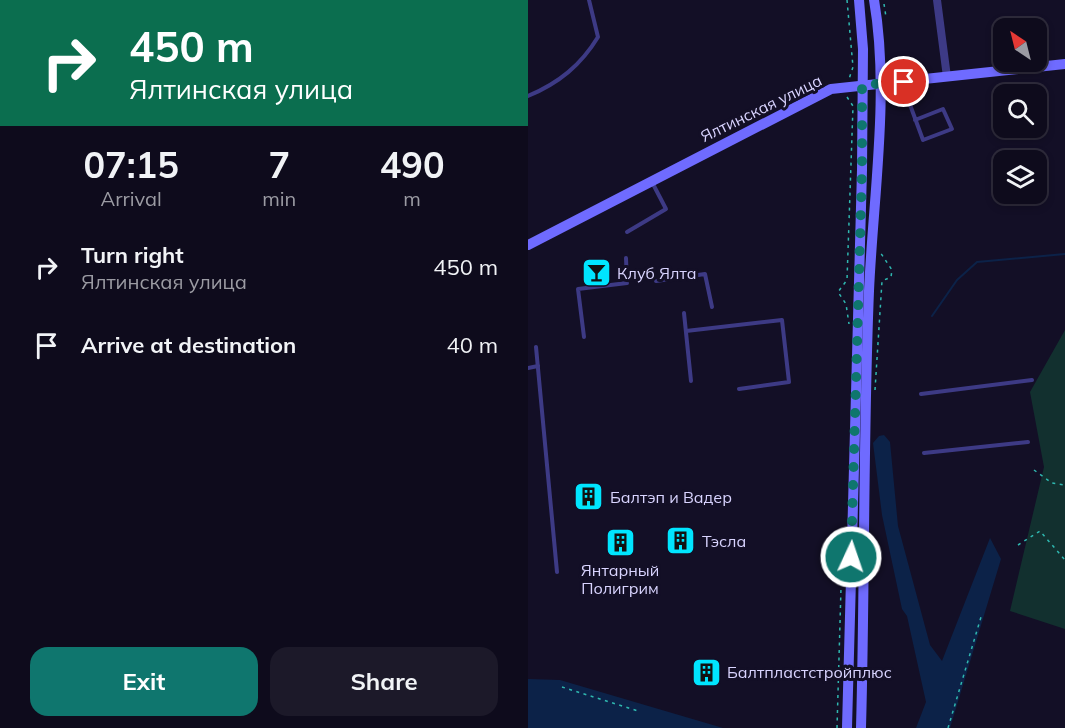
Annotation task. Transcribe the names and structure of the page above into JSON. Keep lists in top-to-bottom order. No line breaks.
{"streets":{"main road":["Ялтинская улица"]},"places":{"bar":["Клуб Ялта"],"building":["Балтэп и Вадер","Тэсла","Янтарный Полигрим","Балтпластстройплюс"]},"north":"top left","page":{"turn":["450 m","Ялтинская улица"],"eta":["07:15","Arrival","7","min","490","m"],"list":[{"name":"Turn right","note":"Ялтинская улица","value":"450 m"},{"name":"Arrive at destination","value":"40 m"}],"buttons":["Exit","Share"]}}
